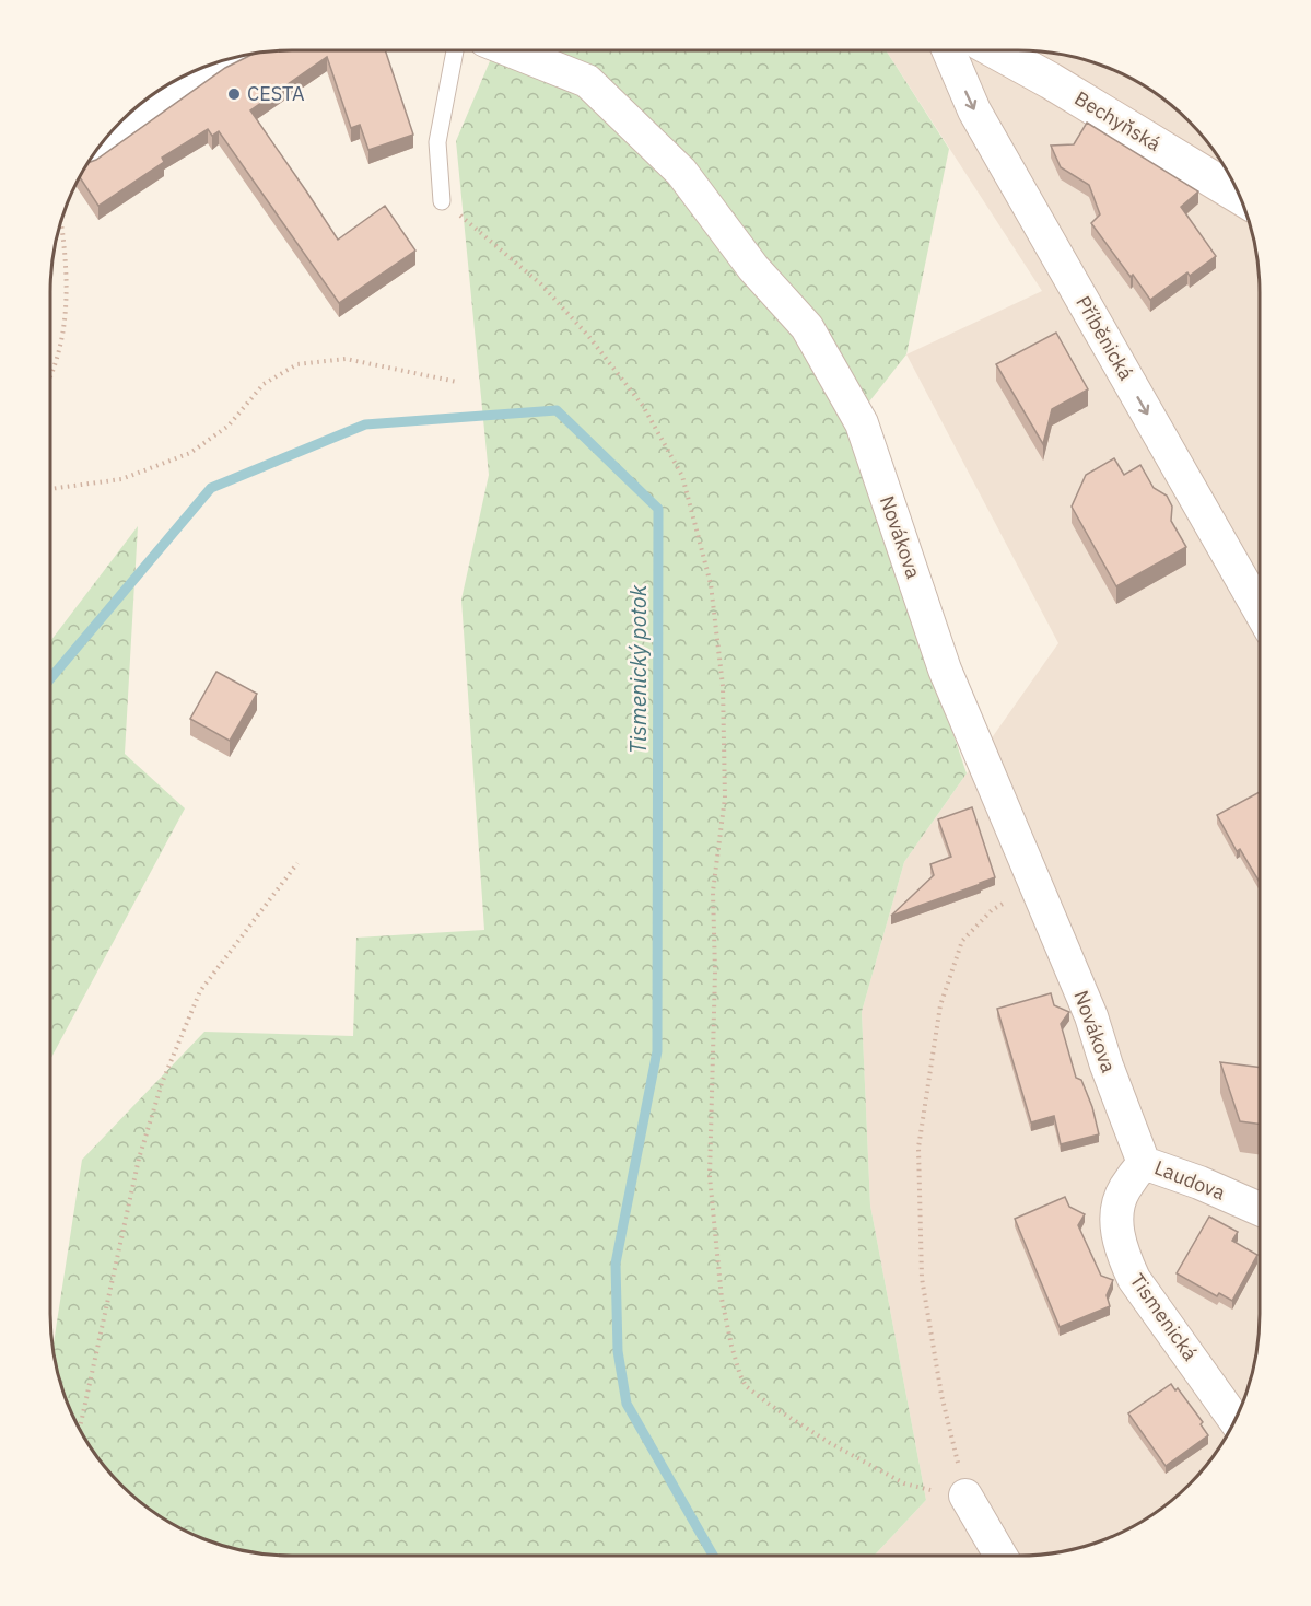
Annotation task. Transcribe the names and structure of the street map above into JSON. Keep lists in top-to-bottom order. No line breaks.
{"streets":{"main road":["Bechyňská"],"street":["Příběnická","Novákova","Laudova","Tismenická"]},"crossings":[["Novákova","Laudova"],["Novákova","Tismenická"],["Laudova","Tismenická"]],"one_way":["Příběnická"],"water":["Tismenický potok"],"places":["CESTA"]}
